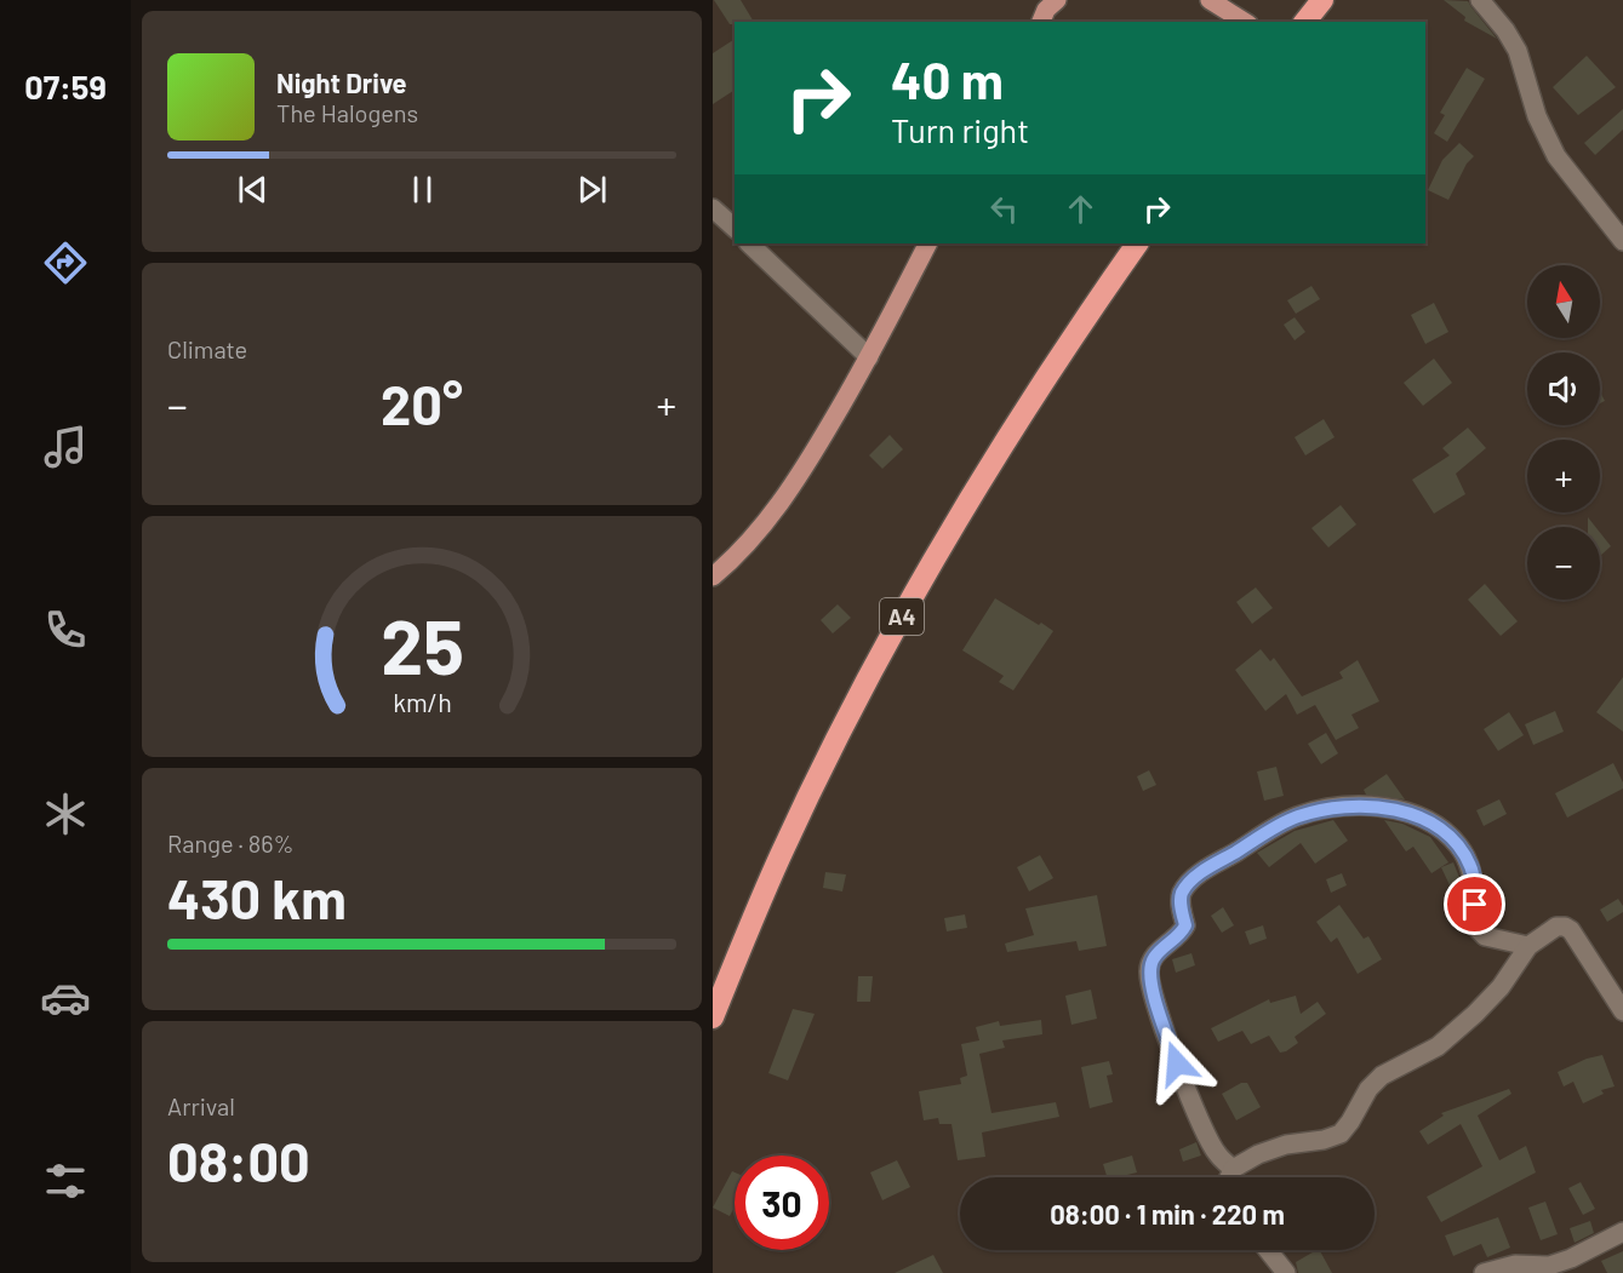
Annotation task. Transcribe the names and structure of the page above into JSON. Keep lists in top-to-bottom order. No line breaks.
{"streets":{"highway":["A4"]},"north":"top","page":{"tabs":"07:59","turn":["40 m","Turn right"],"song":["Night Drive","The Halogens"],"tile":["Climate",["Range · 86%","430 km"],["Arrival","08:00"]],"map_buttons":["+","−"],"heat":["−","20°","+"],"limit":"30","trip":"08:00 · 1 min · 220 m","gauge":["25","km/h"]}}
